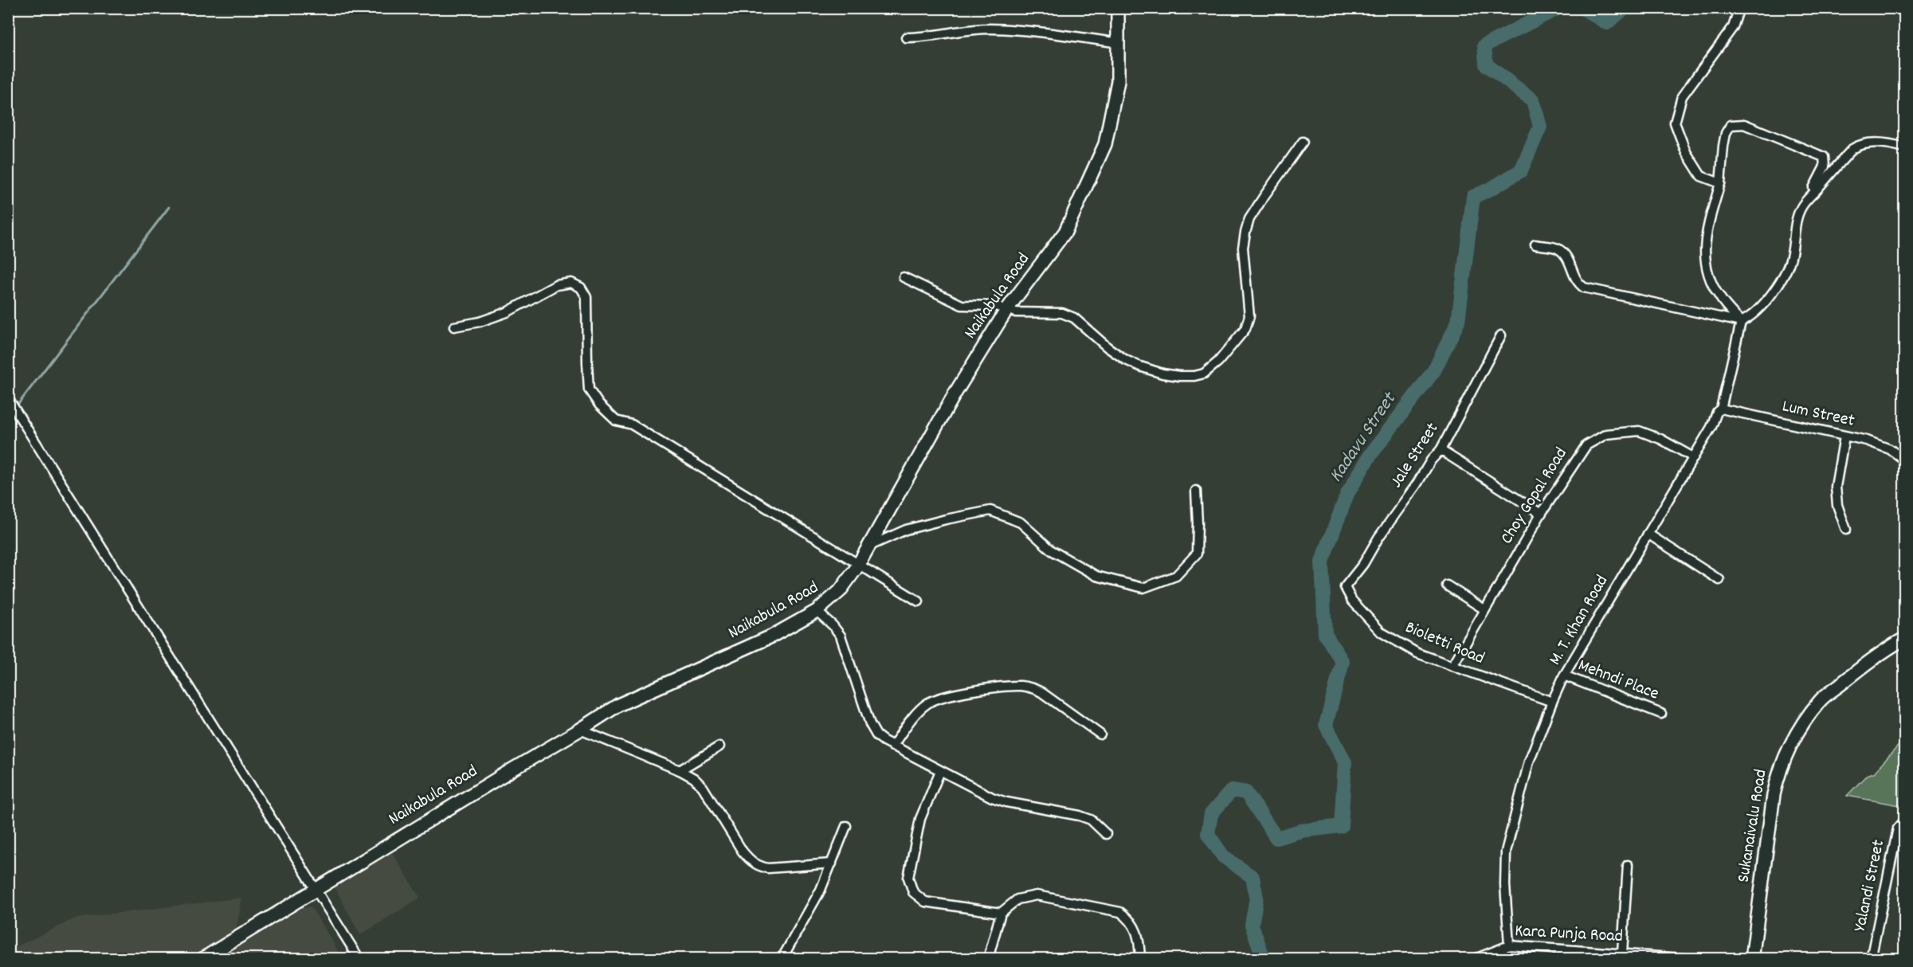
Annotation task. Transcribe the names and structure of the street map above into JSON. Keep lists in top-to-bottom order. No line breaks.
{"streets":{"street":["Naikabula Road","Lum Street","Jale Street","Choy Gopal Road","M. T. Khan Road","Bioletti Road","Mehndi Place","Sukanaivalu Road","Yalandi Street","Kara Punja Road"]},"crossings":[["Lum Street","M. T. Khan Road"],["Jale Street","Bioletti Road"],["Choy Gopal Road","M. T. Khan Road"],["Choy Gopal Road","Bioletti Road"],["M. T. Khan Road","Bioletti Road"],["M. T. Khan Road","Mehndi Place"],["M. T. Khan Road","Kara Punja Road"]],"water":["Kadavu Street"]}
